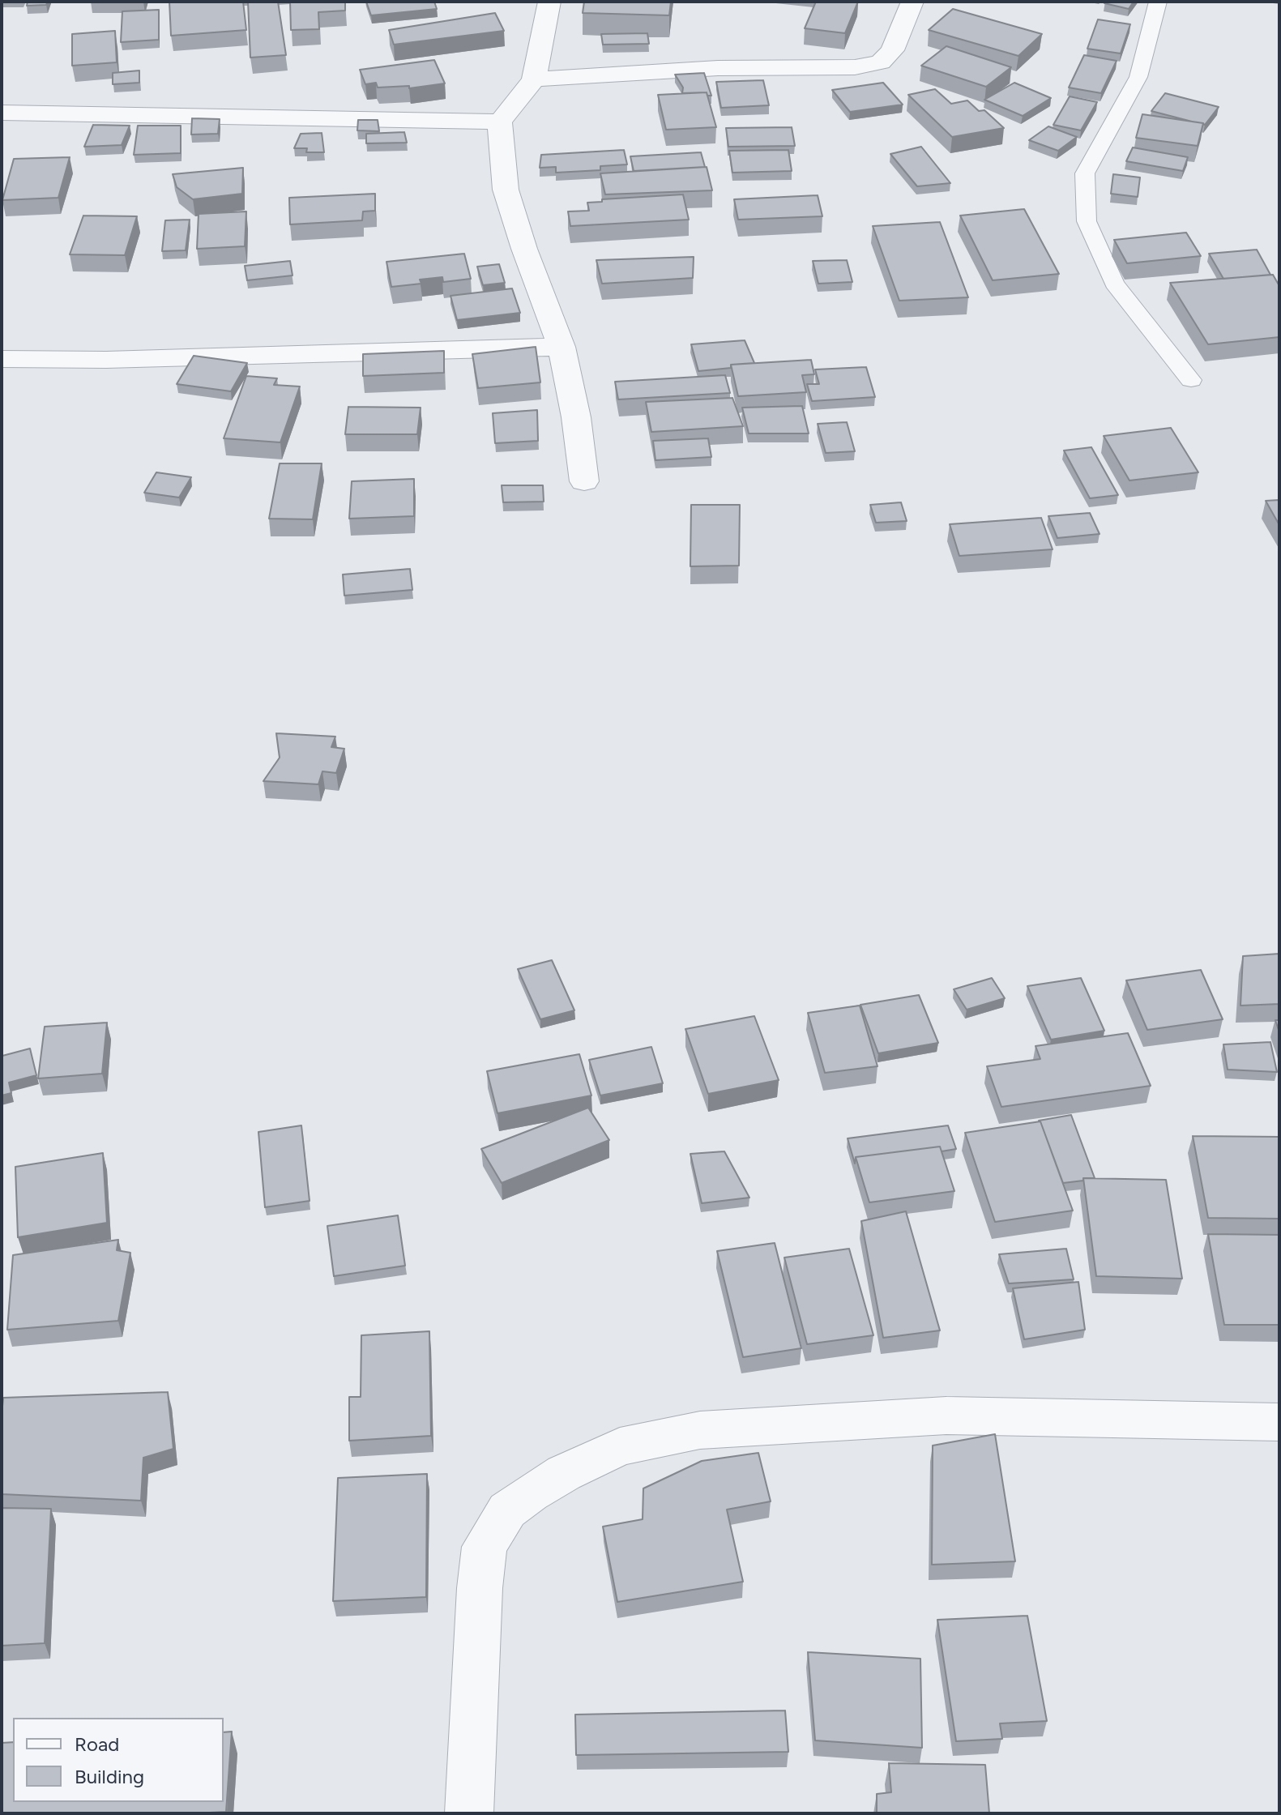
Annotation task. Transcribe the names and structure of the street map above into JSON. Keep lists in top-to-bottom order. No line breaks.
{"legend":["Road","Building"]}
